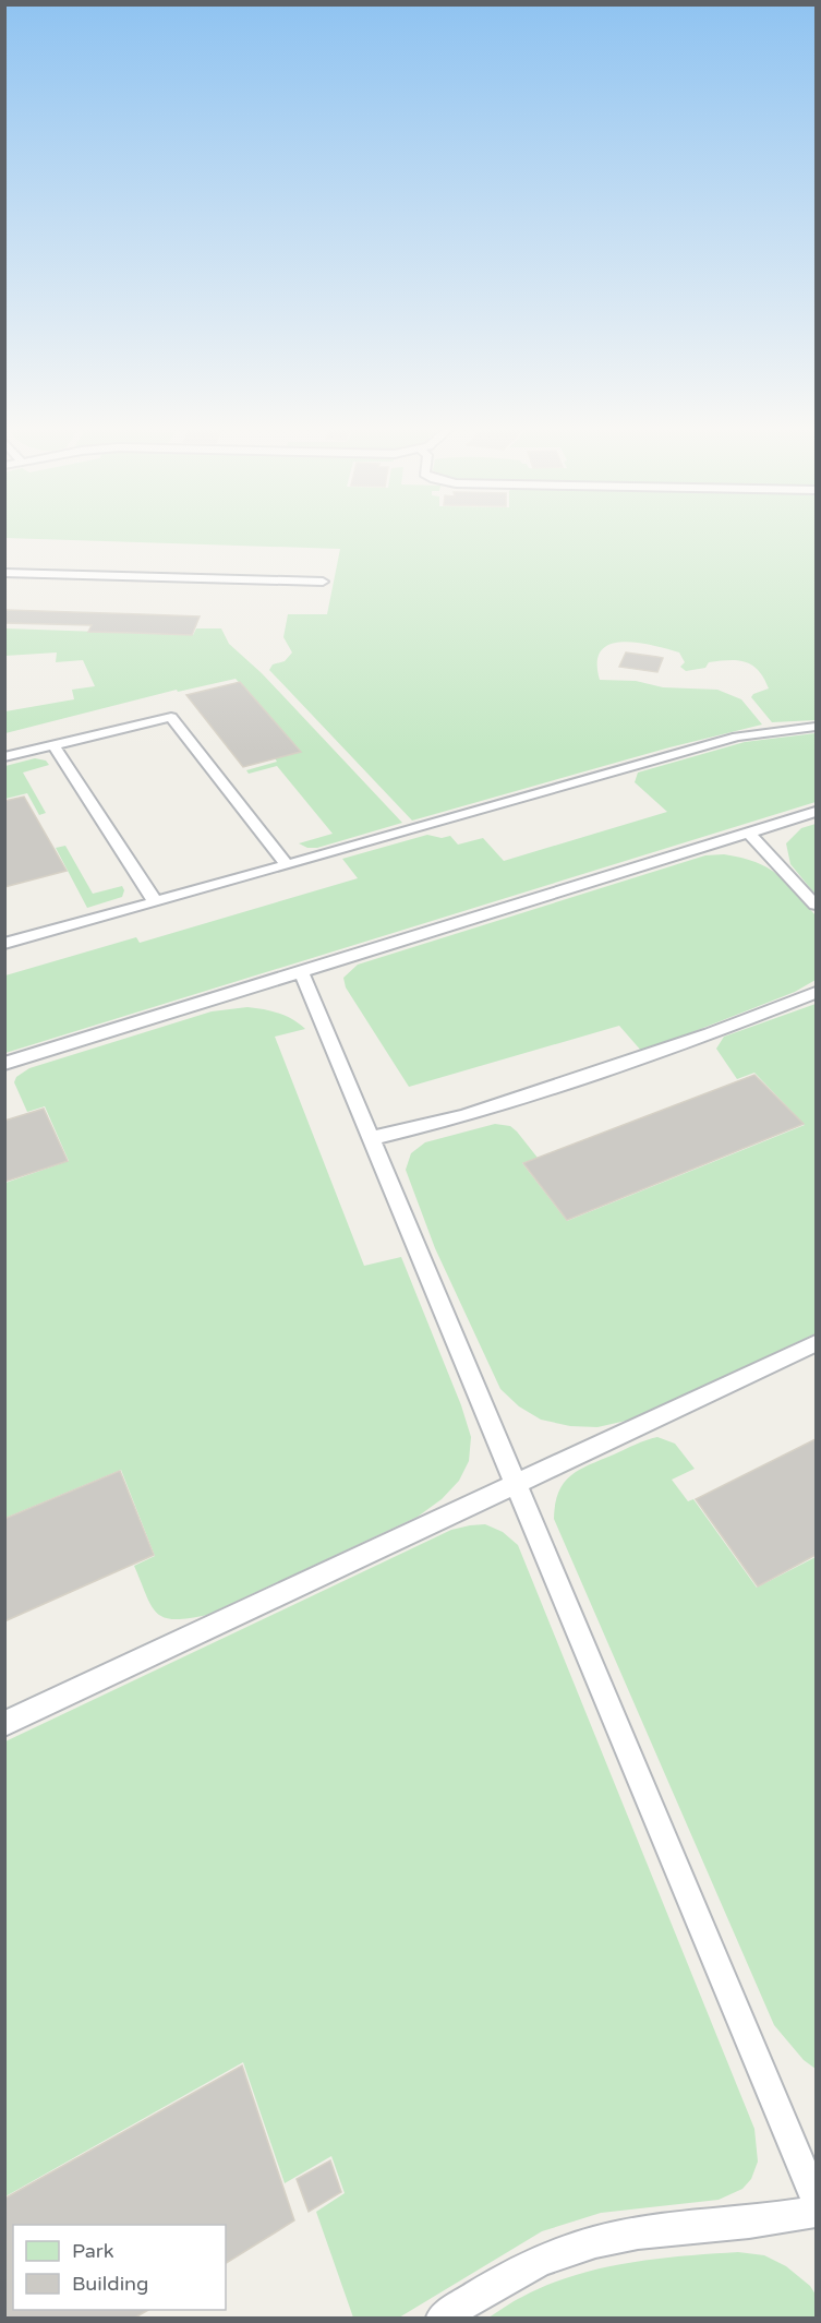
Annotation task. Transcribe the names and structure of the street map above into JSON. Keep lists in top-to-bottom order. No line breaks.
{"legend":["Park","Building"]}
